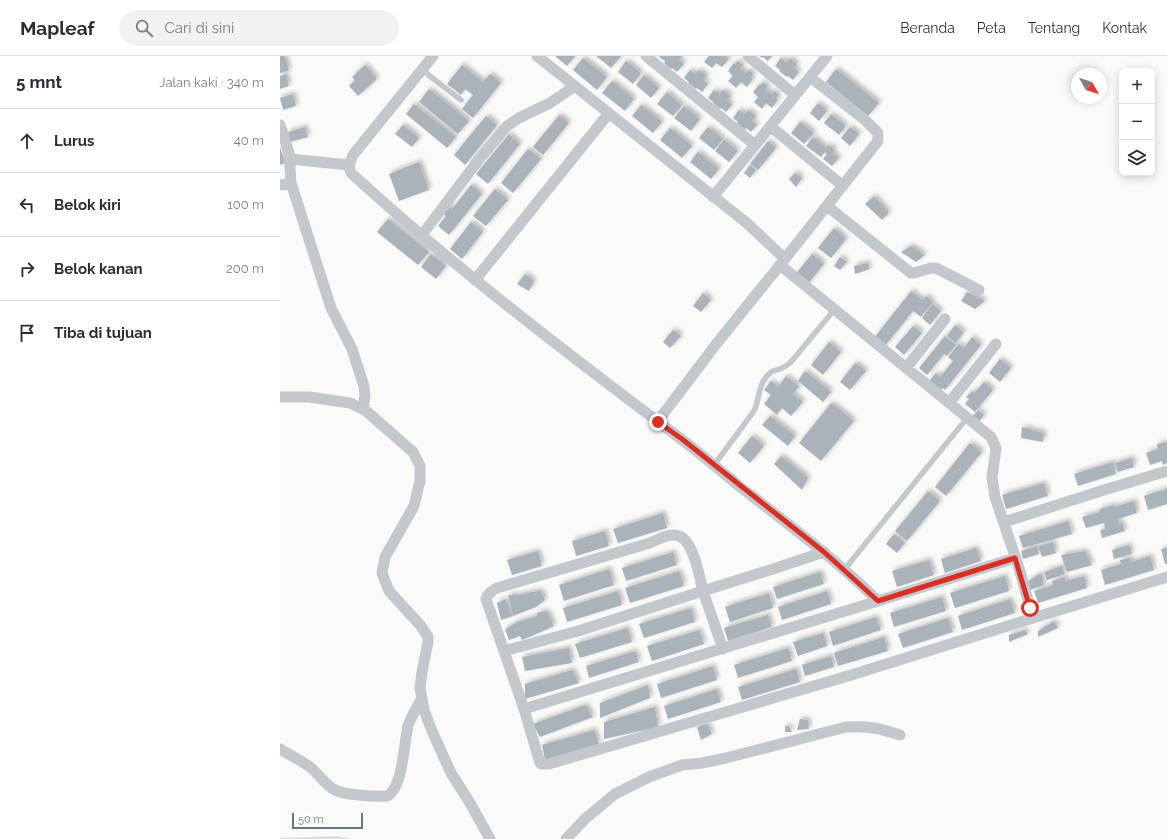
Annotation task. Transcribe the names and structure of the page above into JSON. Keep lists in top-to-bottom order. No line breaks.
{"scale_bar":"50 m","north":"bottom right","page":{"header":"Mapleaf","search":"Cari di sini","nav":["Beranda","Peta","Tentang","Kontak"],"heading":["5 mnt","Jalan kaki · 340 m"],"map_buttons":["+","−"],"list":[["Lurus","40 m"],["Belok kiri","100 m"],["Belok kanan","200 m"],"Tiba di tujuan"],"scale":"50 m"}}
